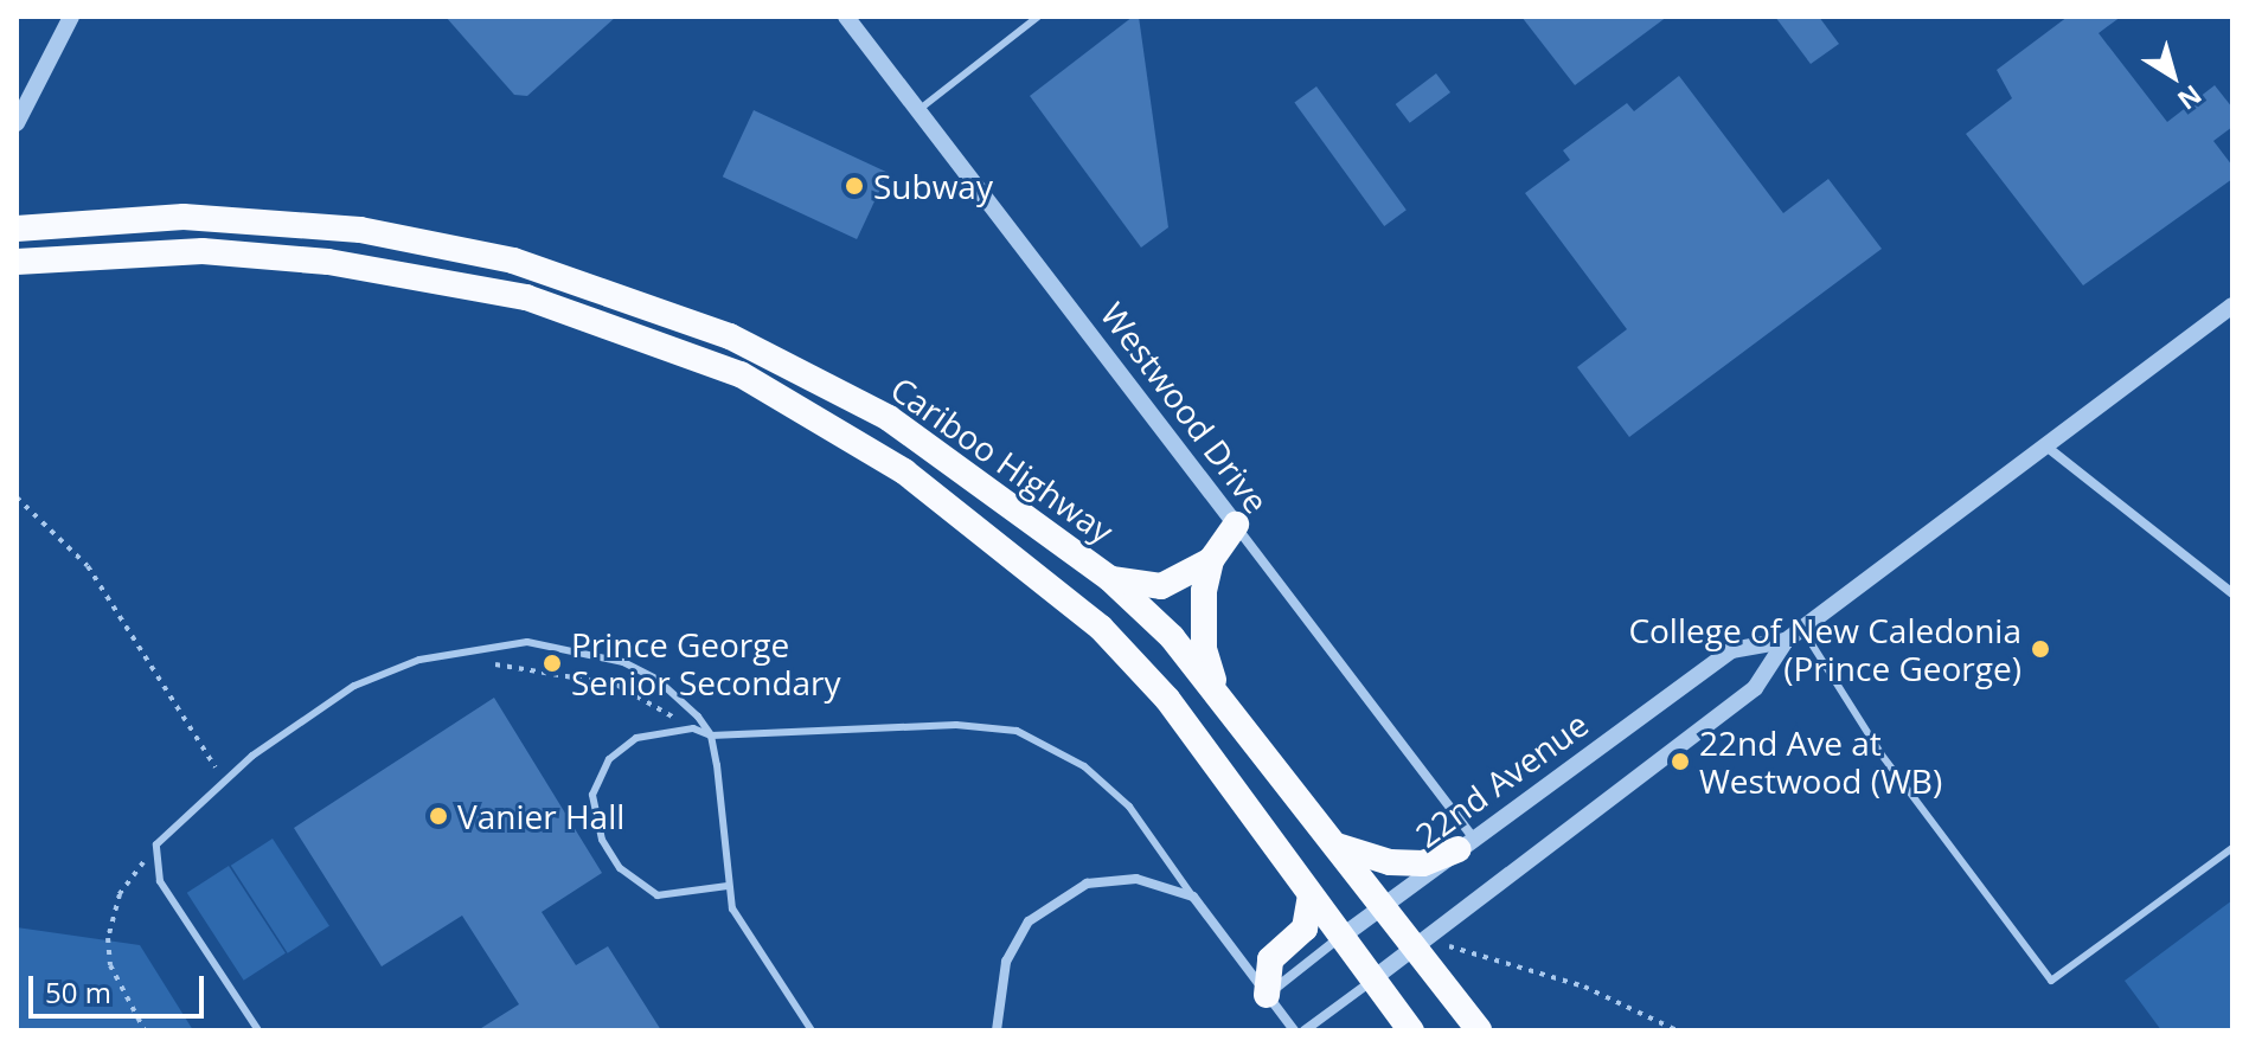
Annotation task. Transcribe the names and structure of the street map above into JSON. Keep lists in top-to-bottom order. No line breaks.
{"streets":{"highway":["Cariboo Highway"],"street":["Westwood Drive","22nd Avenue"]},"crossings":[["Westwood Drive","22nd Avenue"],["Cariboo Highway","22nd Avenue"]],"places":["Subway","College of New Caledonia (Prince George)","Prince George Senior Secondary","22nd Ave at Westwood (WB)","Vanier Hall"],"scale_bar":"50 m","north":"bottom right"}
